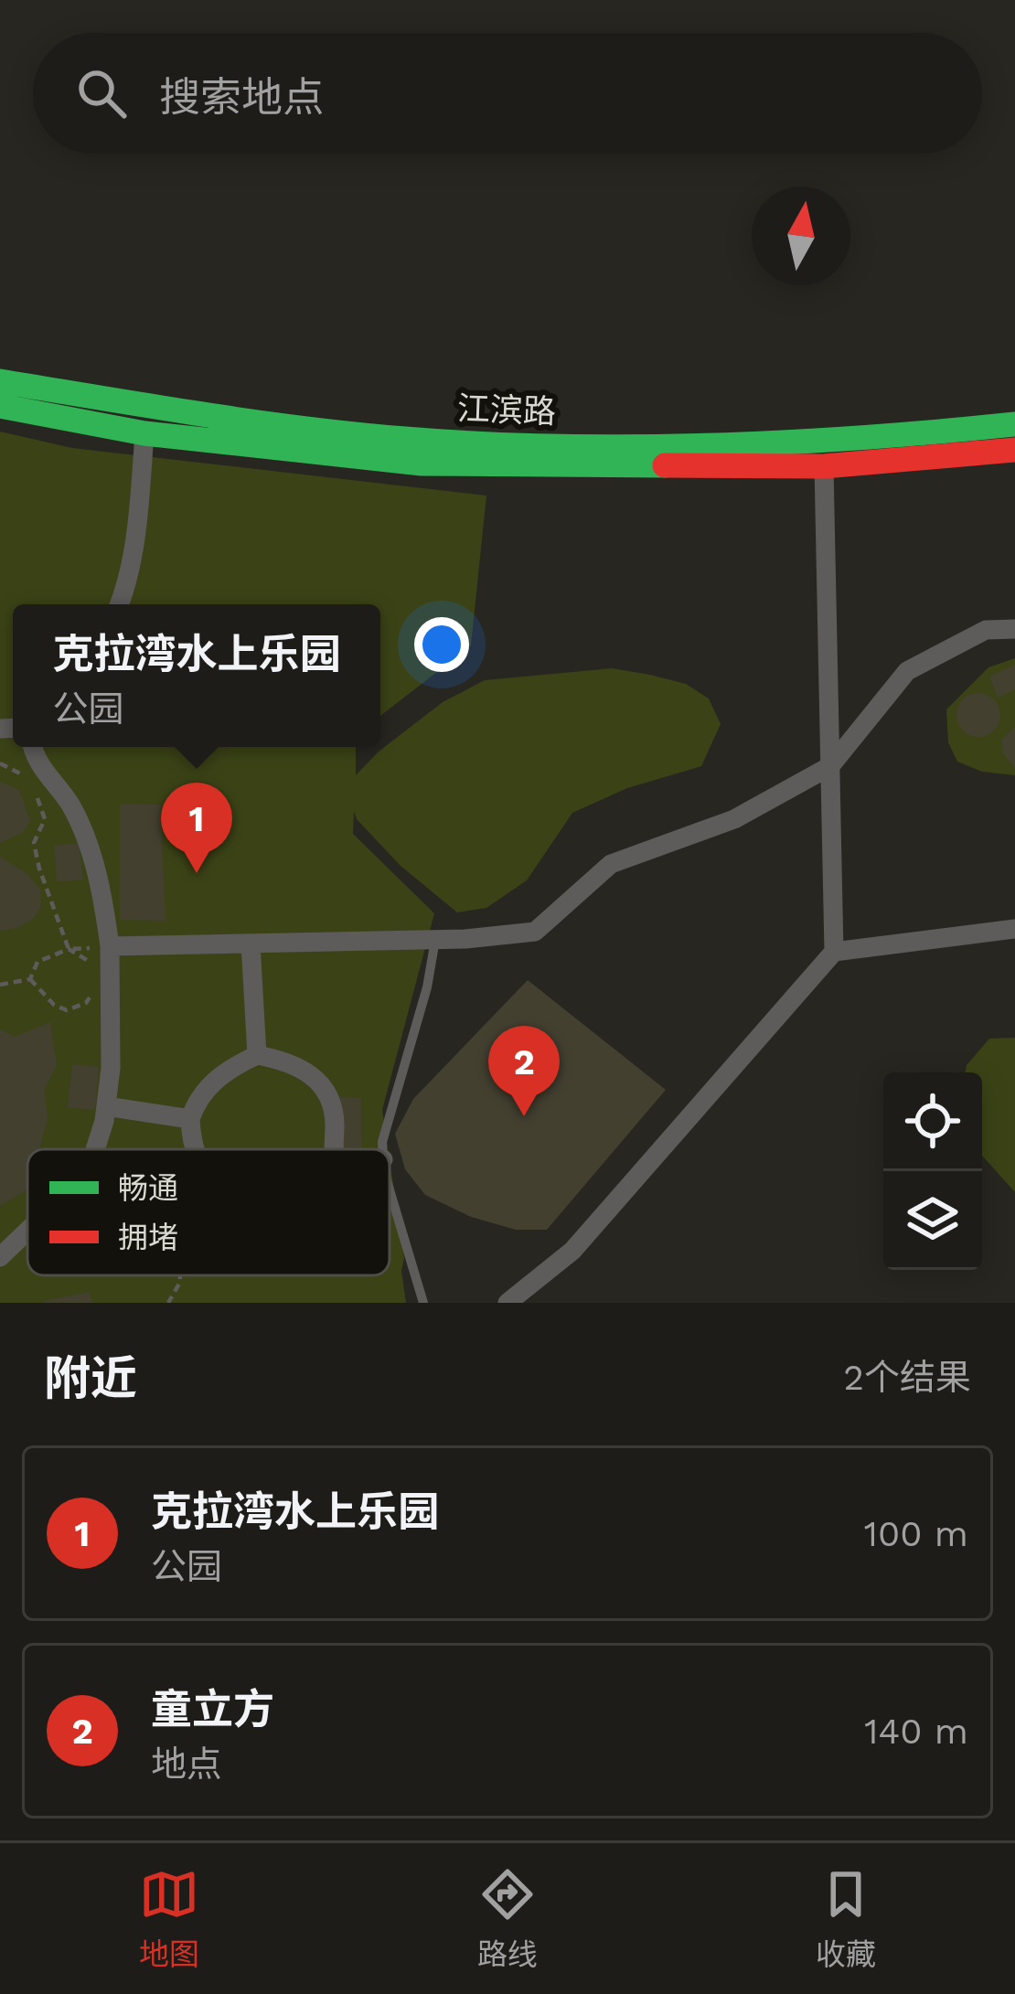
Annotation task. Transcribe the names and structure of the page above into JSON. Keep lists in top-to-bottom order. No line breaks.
{"streets":{"main road":["江滨路"]},"legend":["畅通","拥堵"],"north":"top","page":{"search":"搜索地点","popup":["克拉湾水上乐园","公园"],"pins":["1","2"],"heading":["附近","2个结果"],"list":[{"mark":"1","name":"克拉湾水上乐园","note":"公园","value":"100 m"},{"mark":"2","name":"童立方","note":"地点","value":"140 m"}],"nav":["地图","路线","收藏"]}}
